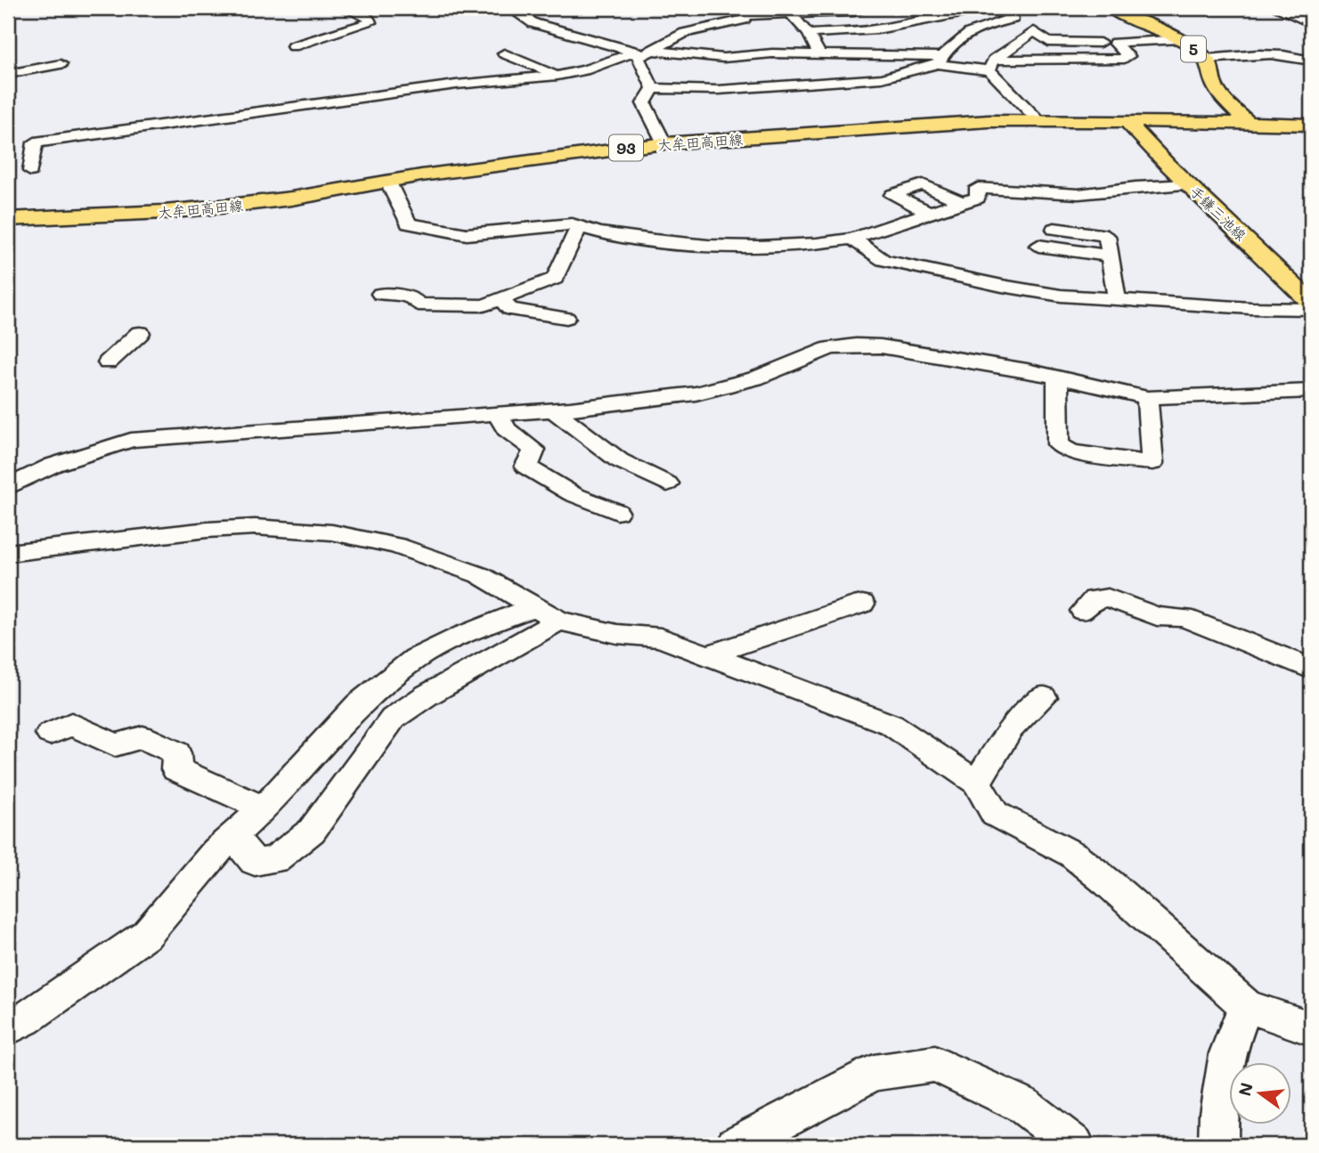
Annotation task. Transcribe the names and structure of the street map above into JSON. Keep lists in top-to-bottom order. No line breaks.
{"streets":{"main road":["5","大牟田高田線","93","手鎌三池線"]},"crossings":[["5","大牟田高田線"],["大牟田高田線","手鎌三池線"]],"north":"left"}
